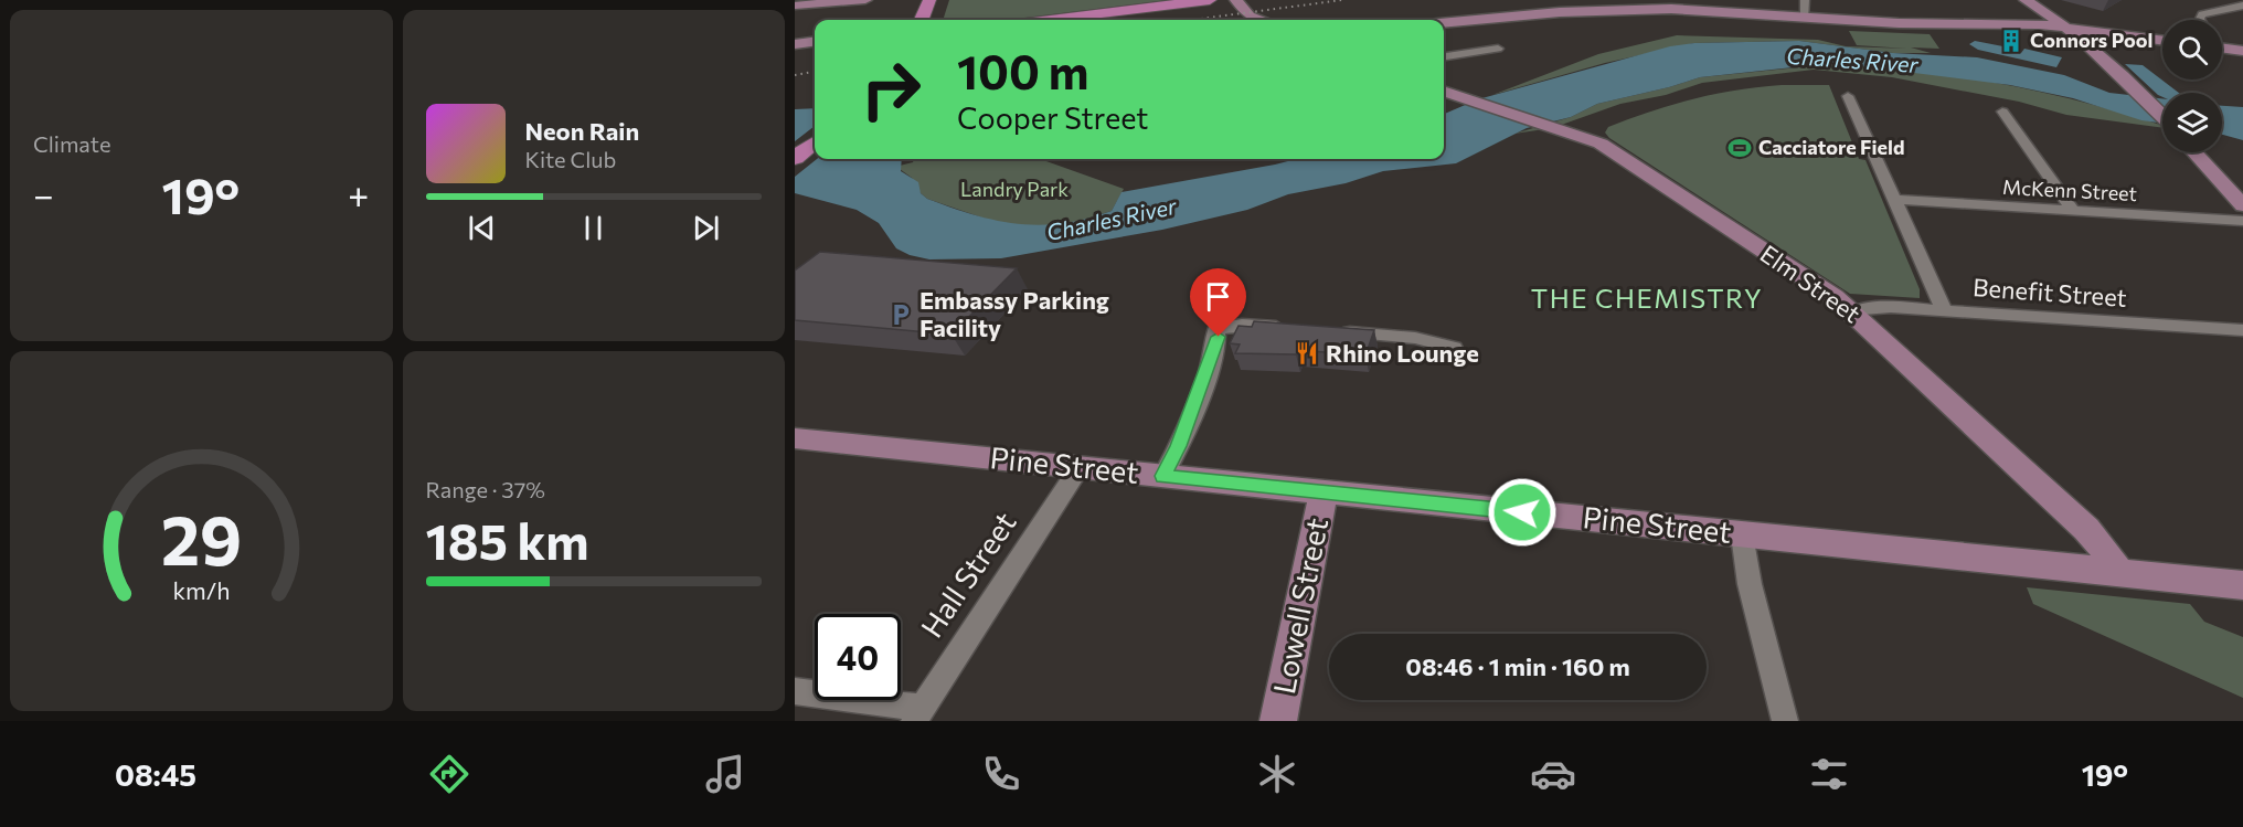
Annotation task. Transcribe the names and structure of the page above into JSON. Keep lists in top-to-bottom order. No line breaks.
{"streets":{"street":["McKenn Street","Elm Street","Benefit Street","Pine Street","Hall Street","Lowell Street"]},"crossings":[["Elm Street","Benefit Street"],["Elm Street","Pine Street"],["Pine Street","Hall Street"],["Pine Street","Lowell Street"]],"districts":["THE CHEMISTRY"],"water":["Charles River"],"parks":["Landry Park"],"places":{"building":["Connors Pool"],"sports":["Cacciatore Field"],"parking":["Embassy Parking Facility"],"restaurant":["Rhino Lounge"]},"page":{"tile":["Climate",["Range · 37%","185 km"]],"turn":["100 m","Cooper Street"],"song":["Neon Rain","Kite Club"],"heat":["−","19°","+"],"limit":"40","trip":"08:46 · 1 min · 160 m","tabs":["08:45","19°"],"gauge":["29","km/h"]}}
